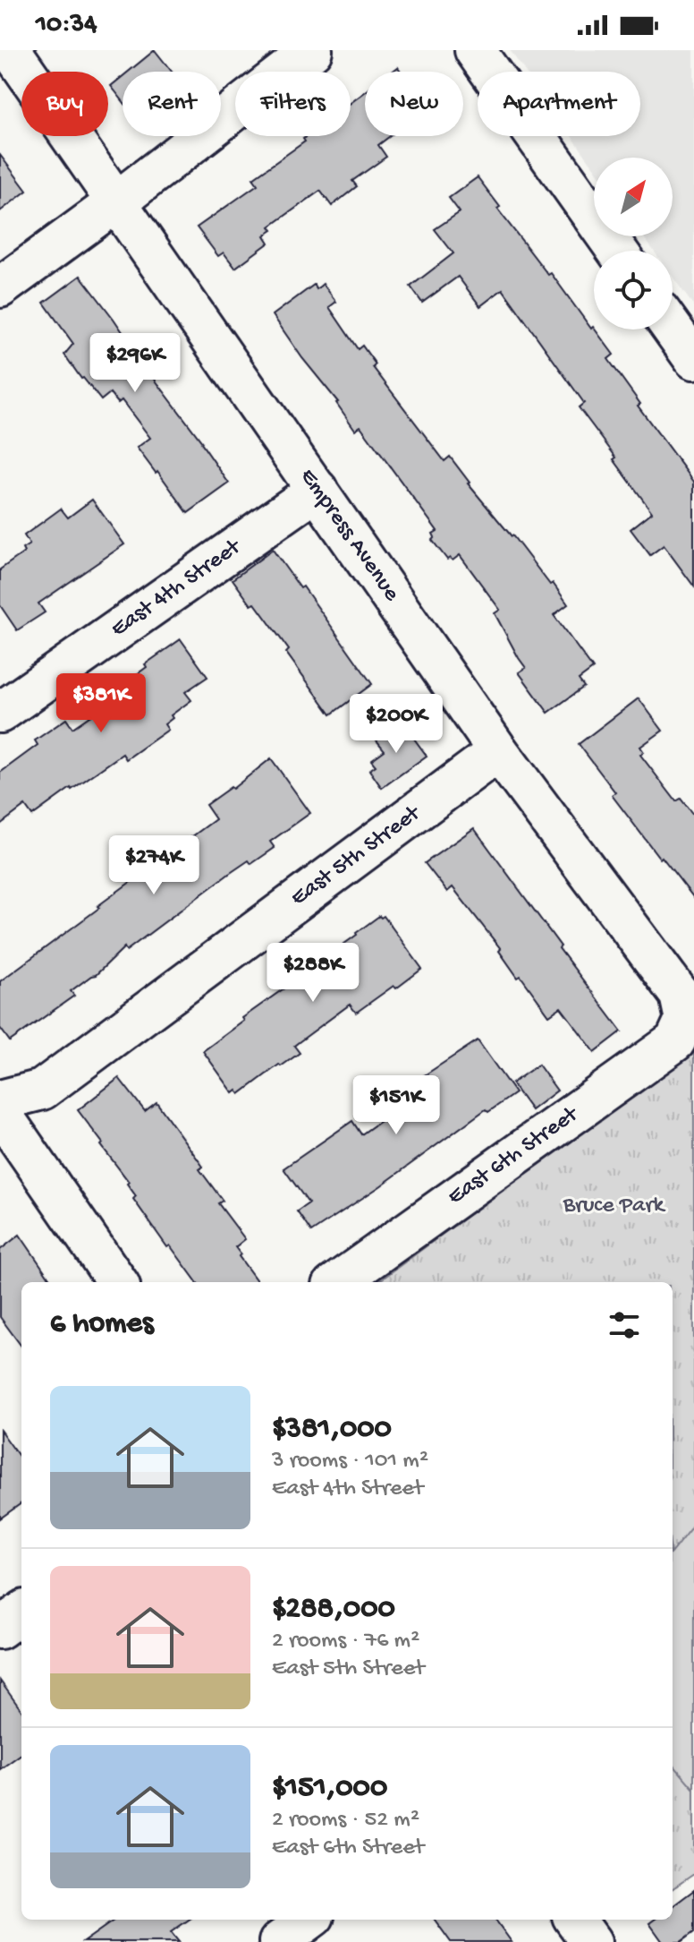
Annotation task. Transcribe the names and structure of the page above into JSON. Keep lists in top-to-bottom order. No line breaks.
{"streets":{"street":["Empress Avenue","East 4th Street","East 5th Street","East 6th Street"]},"crossings":[["Empress Avenue","East 4th Street"],["Empress Avenue","East 5th Street"],["Empress Avenue","East 6th Street"]],"parks":["Bruce Park"],"north":"top right","page":{"status":"10:34","chip":["Buy","Rent","Filters","New","Apartment"],"price":["$296K","$381K","$200K","$274K","$288K","$151K"],"heading":"6 homes","list":[{"name":"$381,000","note":"3 rooms · 101 m² · East 4th Street"},{"name":"$288,000","note":"2 rooms · 76 m² · East 5th Street"},{"name":"$151,000","note":"2 rooms · 52 m² · East 6th Street"}]}}
